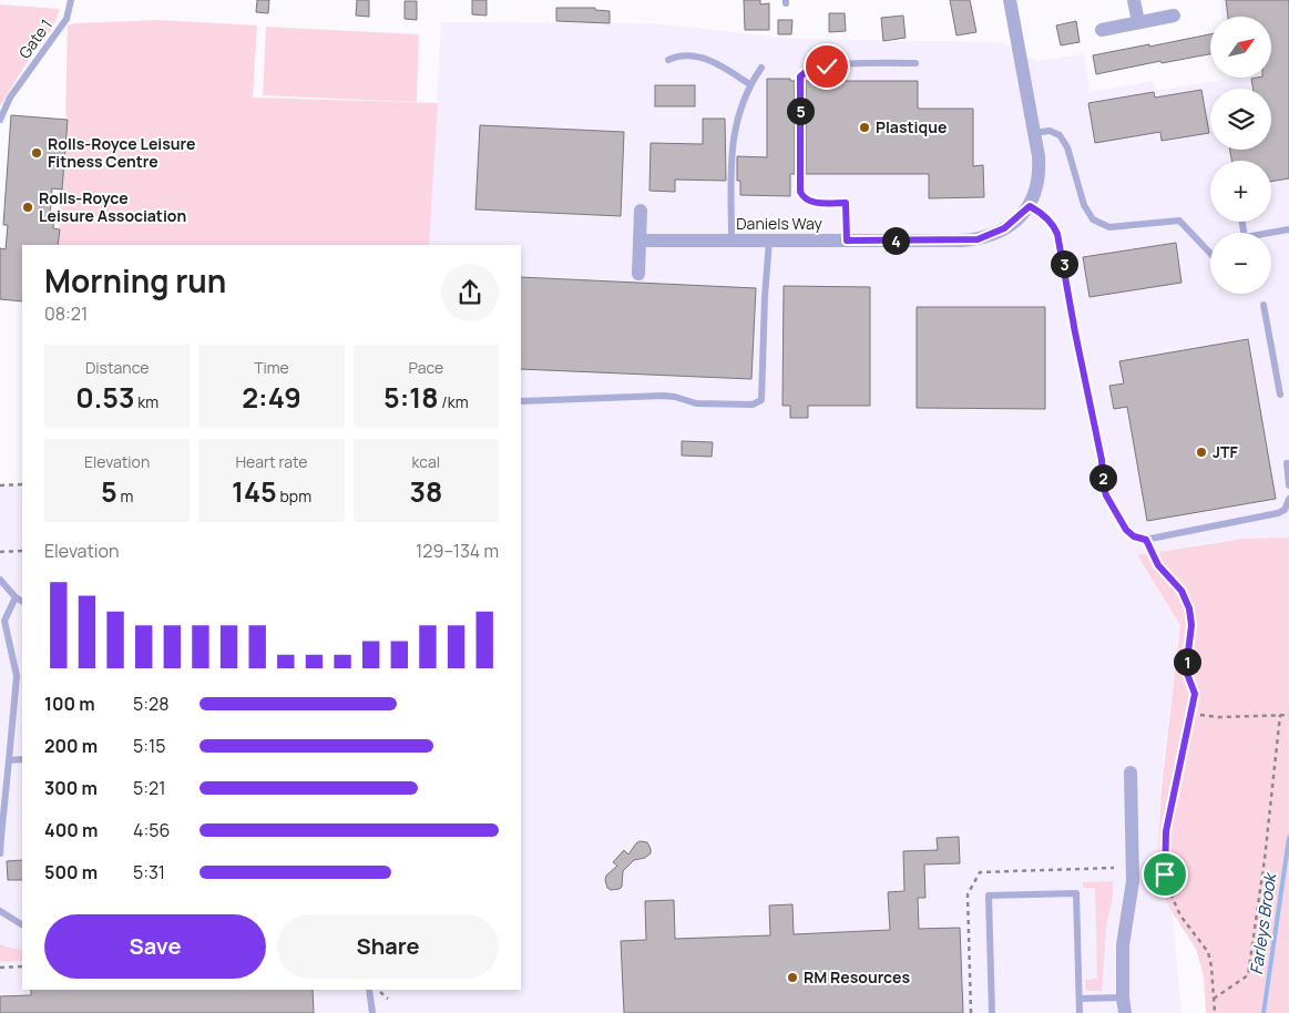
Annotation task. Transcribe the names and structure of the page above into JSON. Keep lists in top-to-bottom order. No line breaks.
{"streets":{"street":["Daniels Way"],"lane":["Gate 1"]},"water":["Farleys Brook"],"places":["Plastique","Rolls-Royce Leisure Fitness Centre","Rolls-Royce Leisure Association","JTF","RM Resources"],"north":"top right","page":{"map_buttons":["+","−"],"pins":["5","4","3","2","1"],"heading":["Morning run","08:21"],"stats":[["Distance","0.53 km"],["Time","2:49"],["Pace","5:18 /km"],["Elevation","5 m"],["Heart rate","145 bpm"],["kcal","38"]],"chart":["Elevation","129–134 m"],"list":[{"name":"100 m","note":"5:28"},{"name":"200 m","note":"5:15"},{"name":"300 m","note":"5:21"},{"name":"400 m","note":"4:56"},{"name":"500 m","note":"5:31"}],"buttons":["Save","Share"]}}
